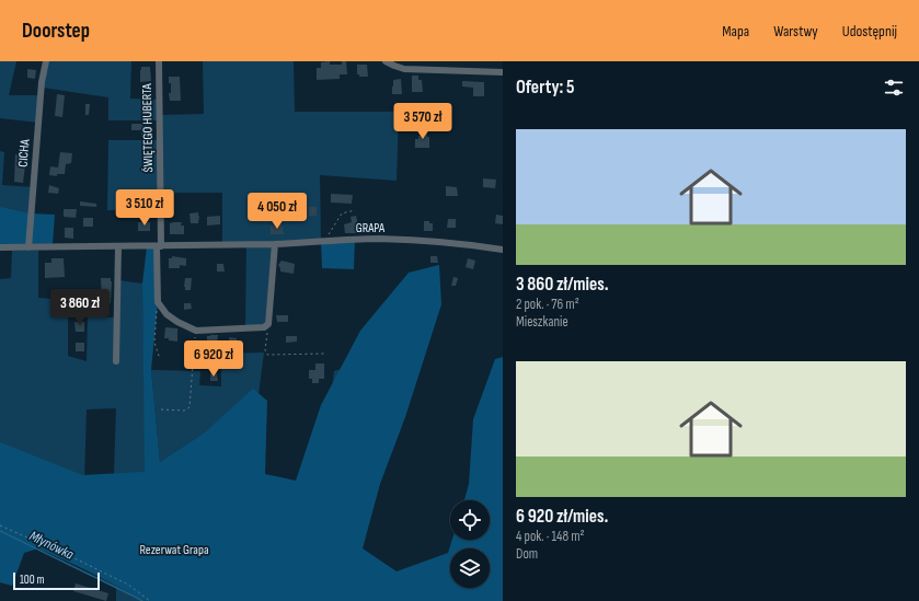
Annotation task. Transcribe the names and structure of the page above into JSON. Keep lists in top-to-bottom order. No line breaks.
{"streets":{"street":["ŚWIĘTEGO HUBERTA","CICHA","GRAPA"]},"crossings":[["ŚWIĘTEGO HUBERTA","GRAPA"],["CICHA","GRAPA"]],"water":["Młynówka"],"parks":["Rezerwat Grapa"],"scale_bar":"100 m","page":{"header":"Doorstep","nav":["Mapa","Warstwy","Udostępnij"],"heading":"Oferty: 5","price":["3 570 zł","3 510 zł","4 050 zł","3 860 zł","6 920 zł"],"list":[{"name":"3 860 zł/mies.","note":"2 pok. · 76 m² · Mieszkanie"},{"name":"6 920 zł/mies.","note":"4 pok. · 148 m² · Dom"}],"scale":"100 m"}}
